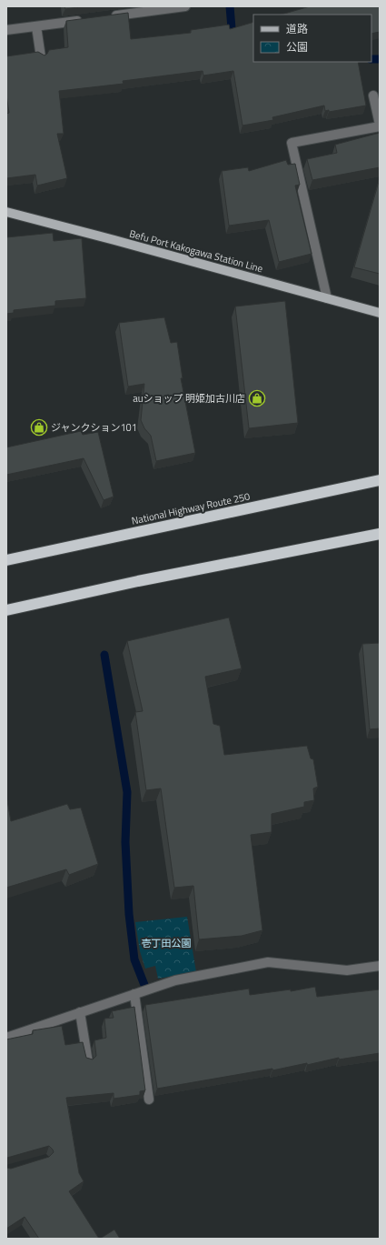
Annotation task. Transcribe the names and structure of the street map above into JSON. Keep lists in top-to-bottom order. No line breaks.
{"streets":{"highway":["National Highway Route 250"],"main road":["Befu Port Kakogawa Station Line"]},"parks":["壱丁田公園"],"places":{"shop":["auショップ 明姫加古川店","ジャンクション101"]},"legend":["道路","公園"]}
